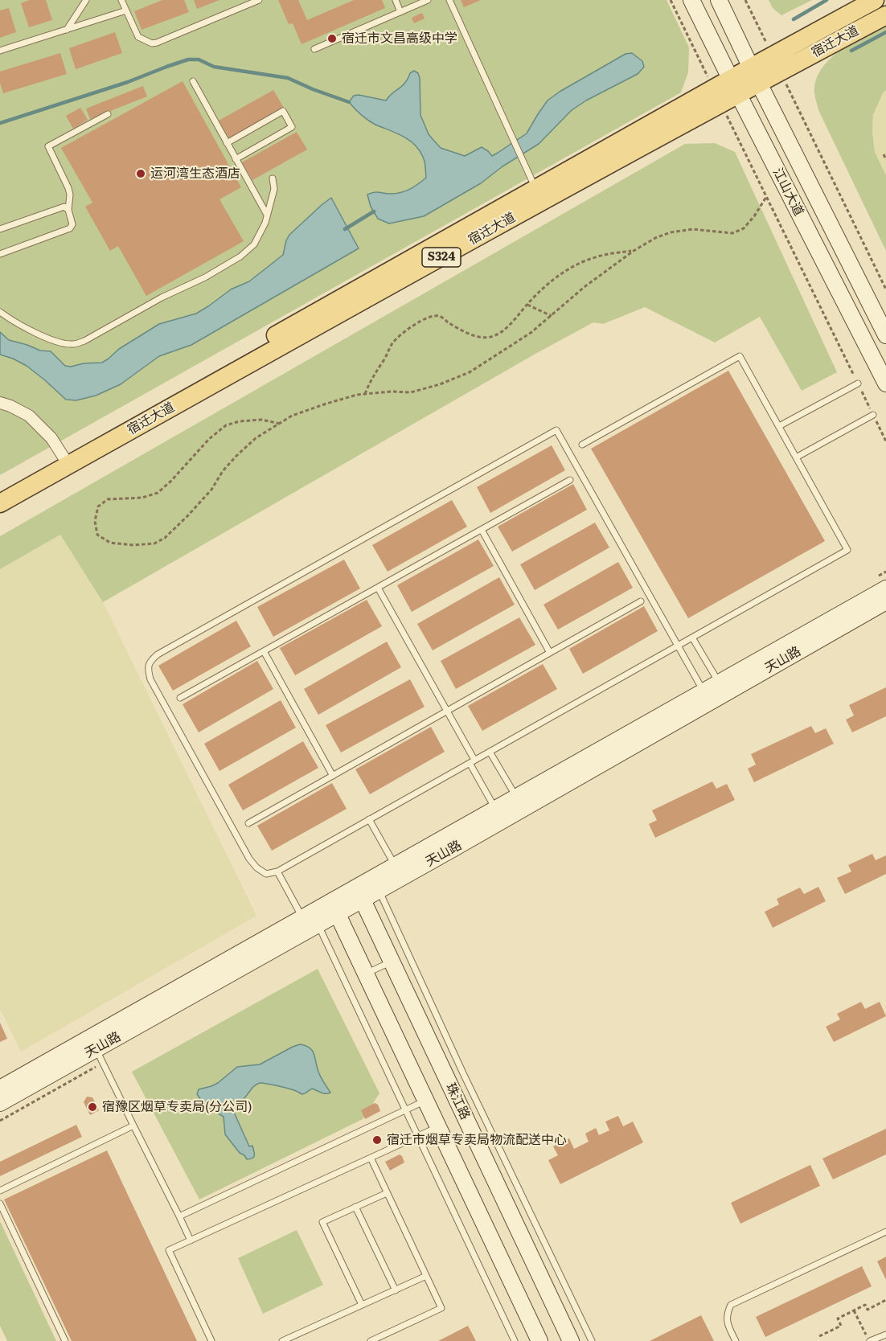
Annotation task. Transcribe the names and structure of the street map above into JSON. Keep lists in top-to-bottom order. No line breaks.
{"streets":{"main road":["宿迁大道","S324"],"street":["江山大道","天山路","珠江路"]},"crossings":[["宿迁大道","江山大道"],["天山路","珠江路"]],"places":["宿迁市文昌高级中学","运河湾生态酒店","宿豫区烟草专卖局(分公司)","宿迁市烟草专卖局物流配送中心"]}
